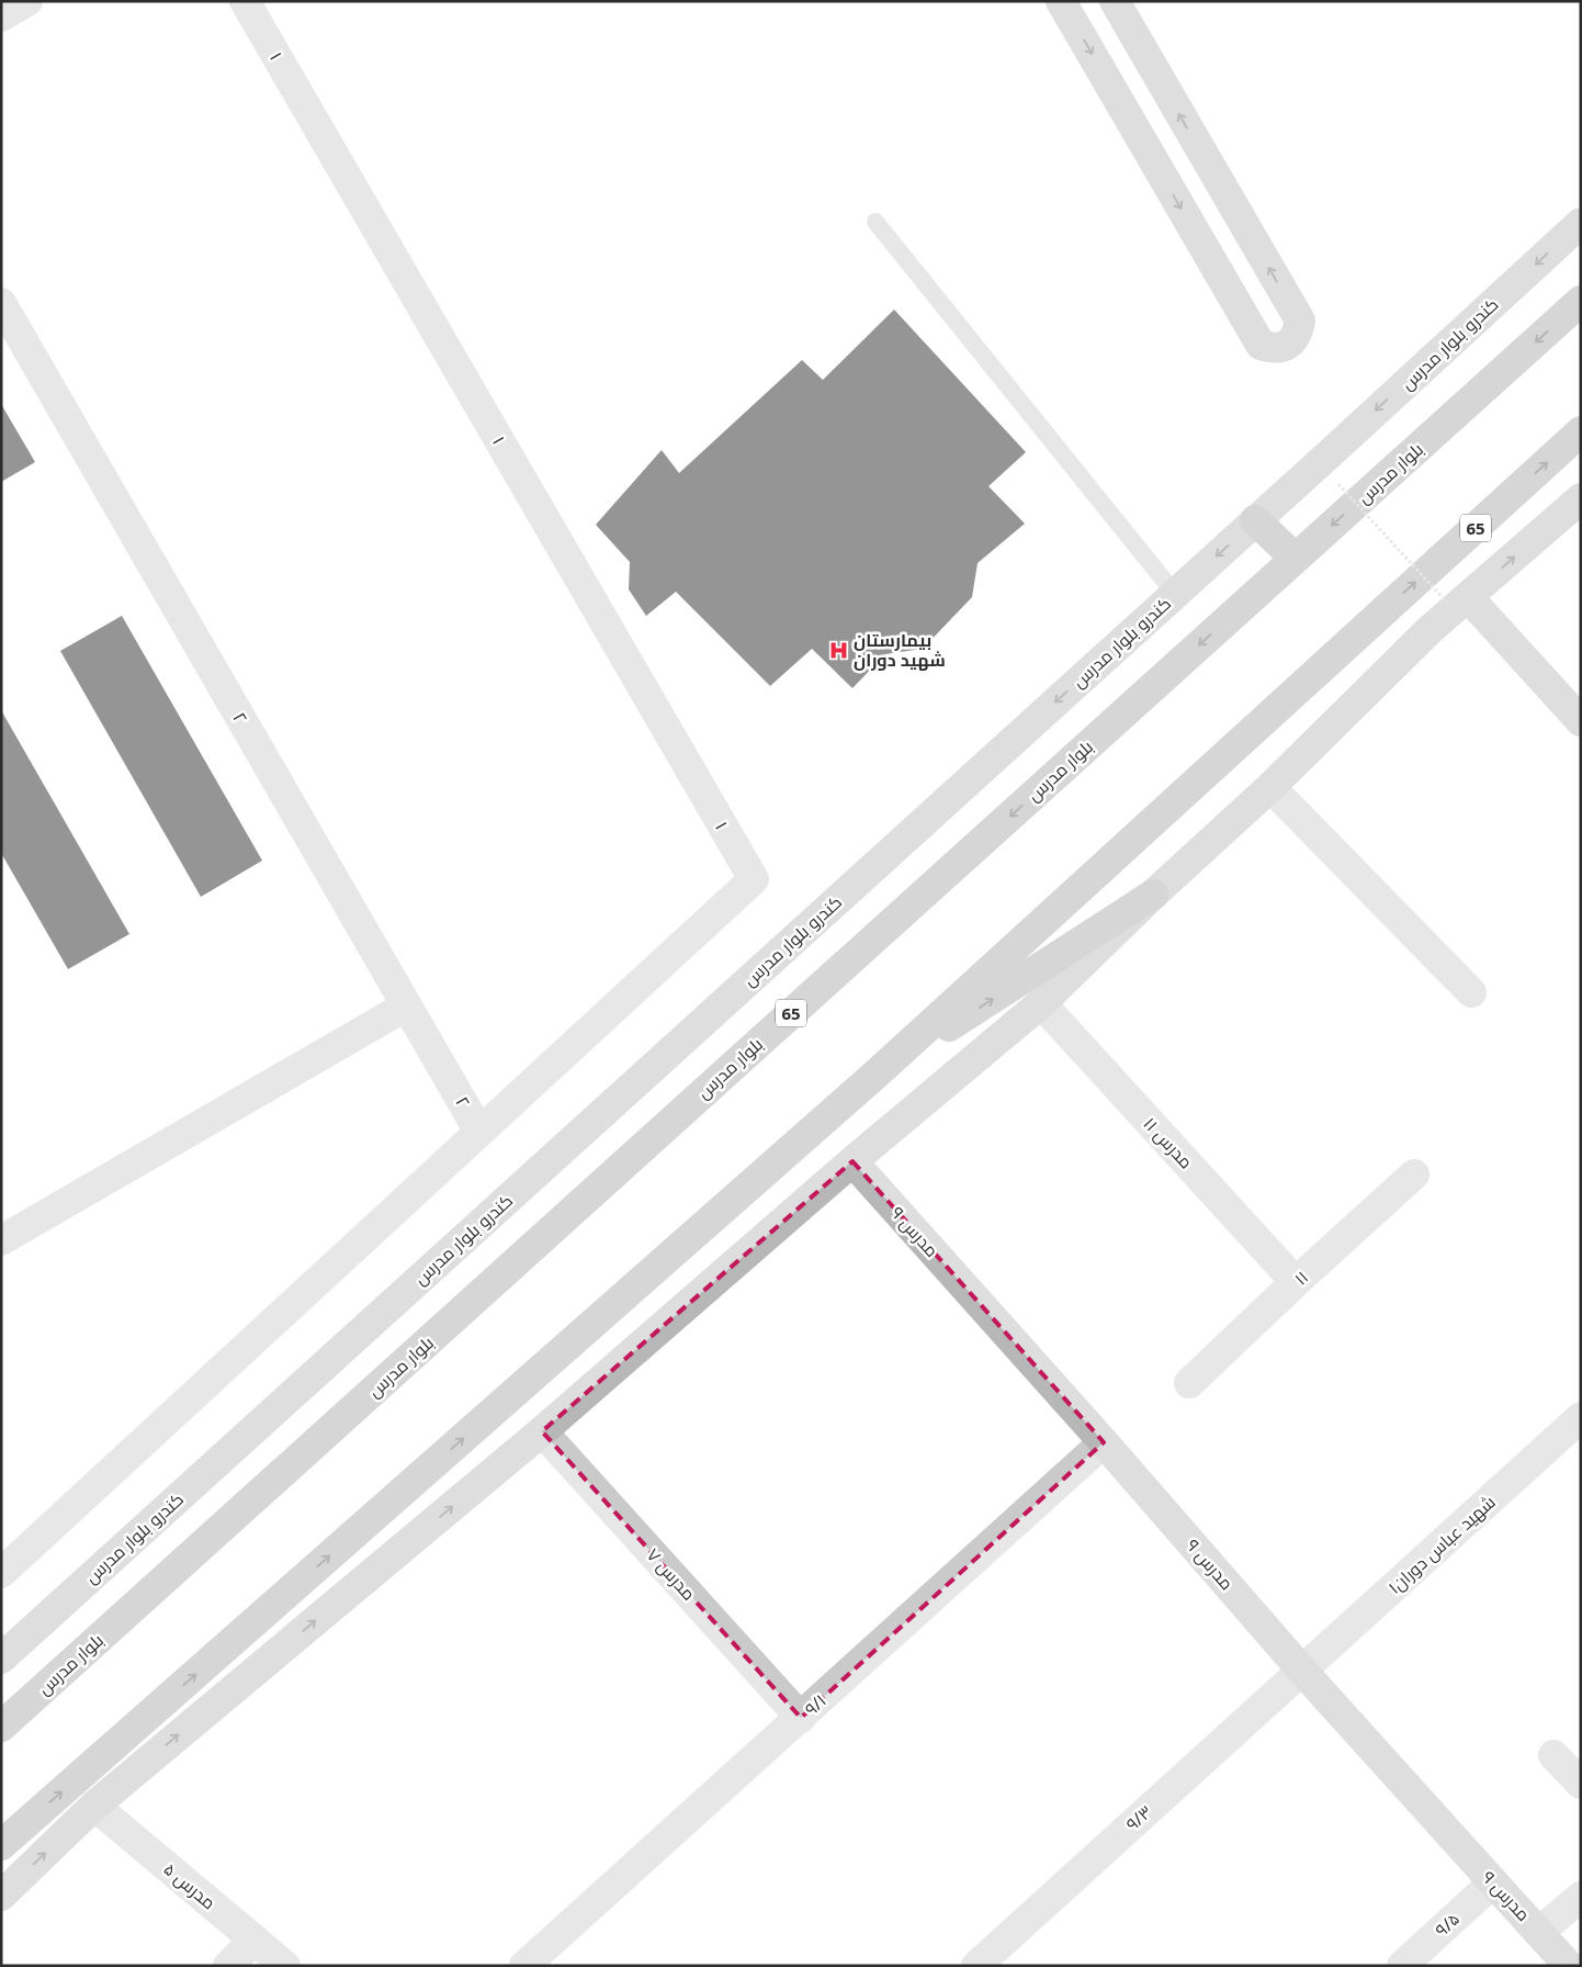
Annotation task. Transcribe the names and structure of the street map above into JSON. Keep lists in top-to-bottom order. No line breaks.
{"streets":{"main road":["کندرو بلوار مدرس","بلوار مدرس","65","مدرس ۹"],"street":["۱","۲","مدرس ۱۱","۱۱","شهید عباس دوران۱","مدرس ۷","۹/۱","۹/۳","مدرس ۵","۹/۵"]},"crossings":[["۱","۲"],["مدرس ۱۱","۱۱"],["مدرس ۹","شهید عباس دوران۱"],["مدرس ۹","۹/۱"],["مدرس ۹","۹/۳"],["مدرس ۹","۹/۵"],["شهید عباس دوران۱","۹/۳"],["مدرس ۷","۹/۱"]],"places":{"hospital":["بیمارستان شهید دوران"]}}
